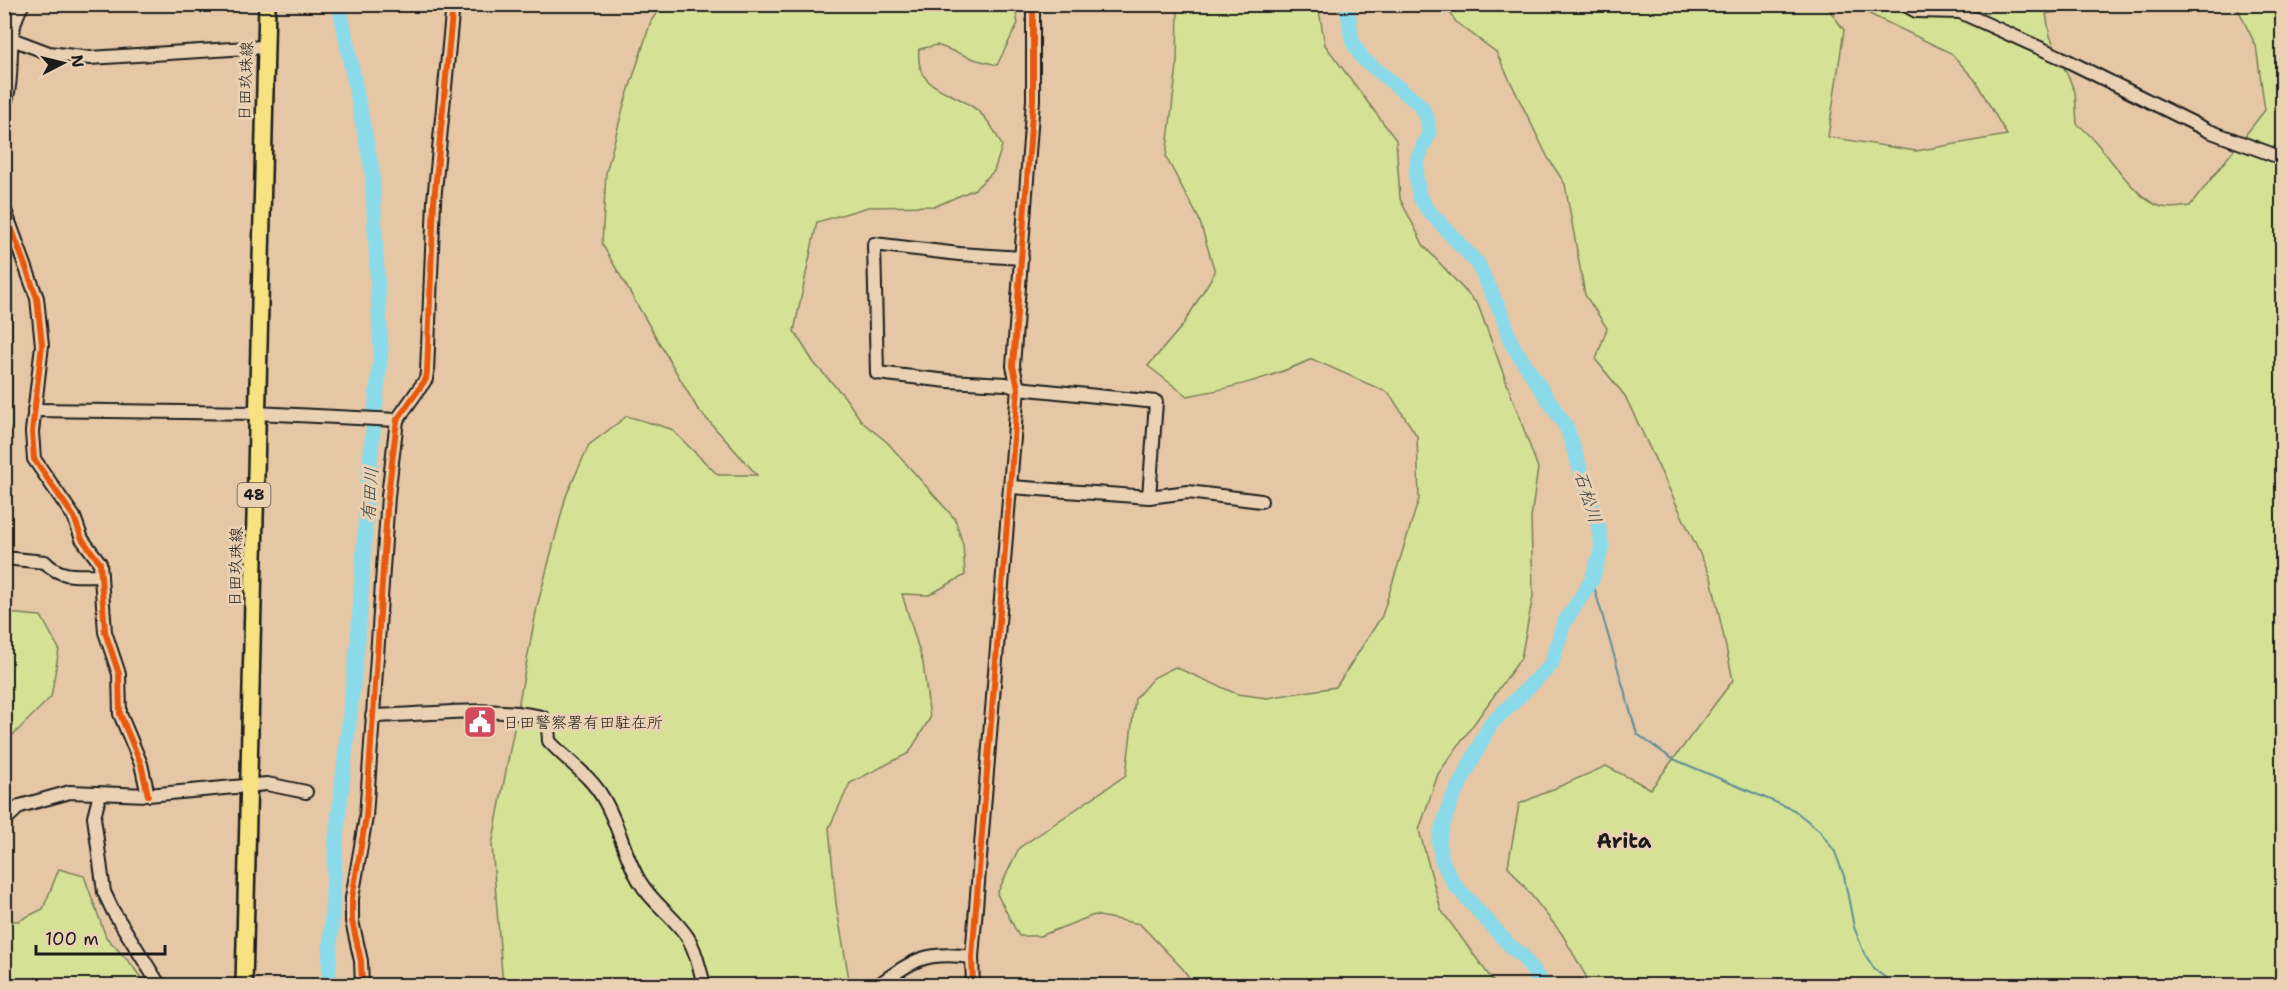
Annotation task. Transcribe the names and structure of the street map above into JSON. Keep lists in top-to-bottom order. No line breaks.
{"streets":{"main road":["日田玖珠線","48"]},"districts":["Arita"],"water":["有田川","石松川"],"places":{"public building":["日田警察署有田駐在所"]},"scale_bar":"100 m","north":"right"}
